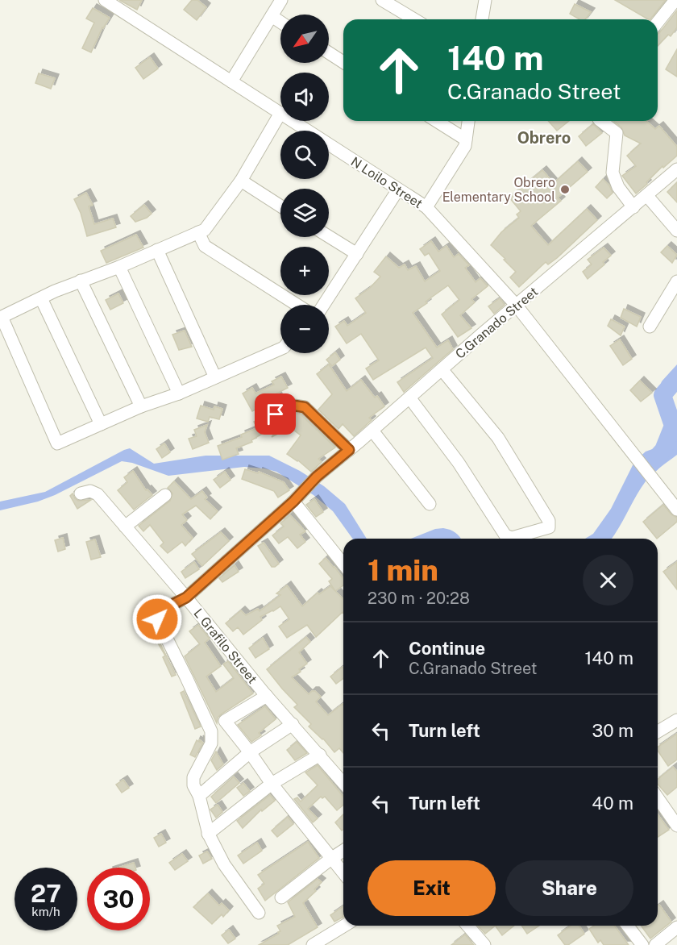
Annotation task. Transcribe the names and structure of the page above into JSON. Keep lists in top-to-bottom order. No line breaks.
{"streets":{"street":["N Loilo Street","C.Granado Street","L Grafilo Street"]},"crossings":[["N Loilo Street","C.Granado Street"],["C.Granado Street","L Grafilo Street"]],"districts":["Obrero"],"places":["Obrero Elementary School"],"north":"bottom left","page":{"map_buttons":["+","−"],"turn":["140 m","C.Granado Street"],"heading":["1 min","230 m · 20:28"],"list":[{"name":"Continue","note":"C.Granado Street","value":"140 m"},{"name":"Turn left","value":"30 m"},{"name":"Turn left","value":"40 m"}],"buttons":["Exit","Share"],"speed":"27 km/h","limit":"30"}}
